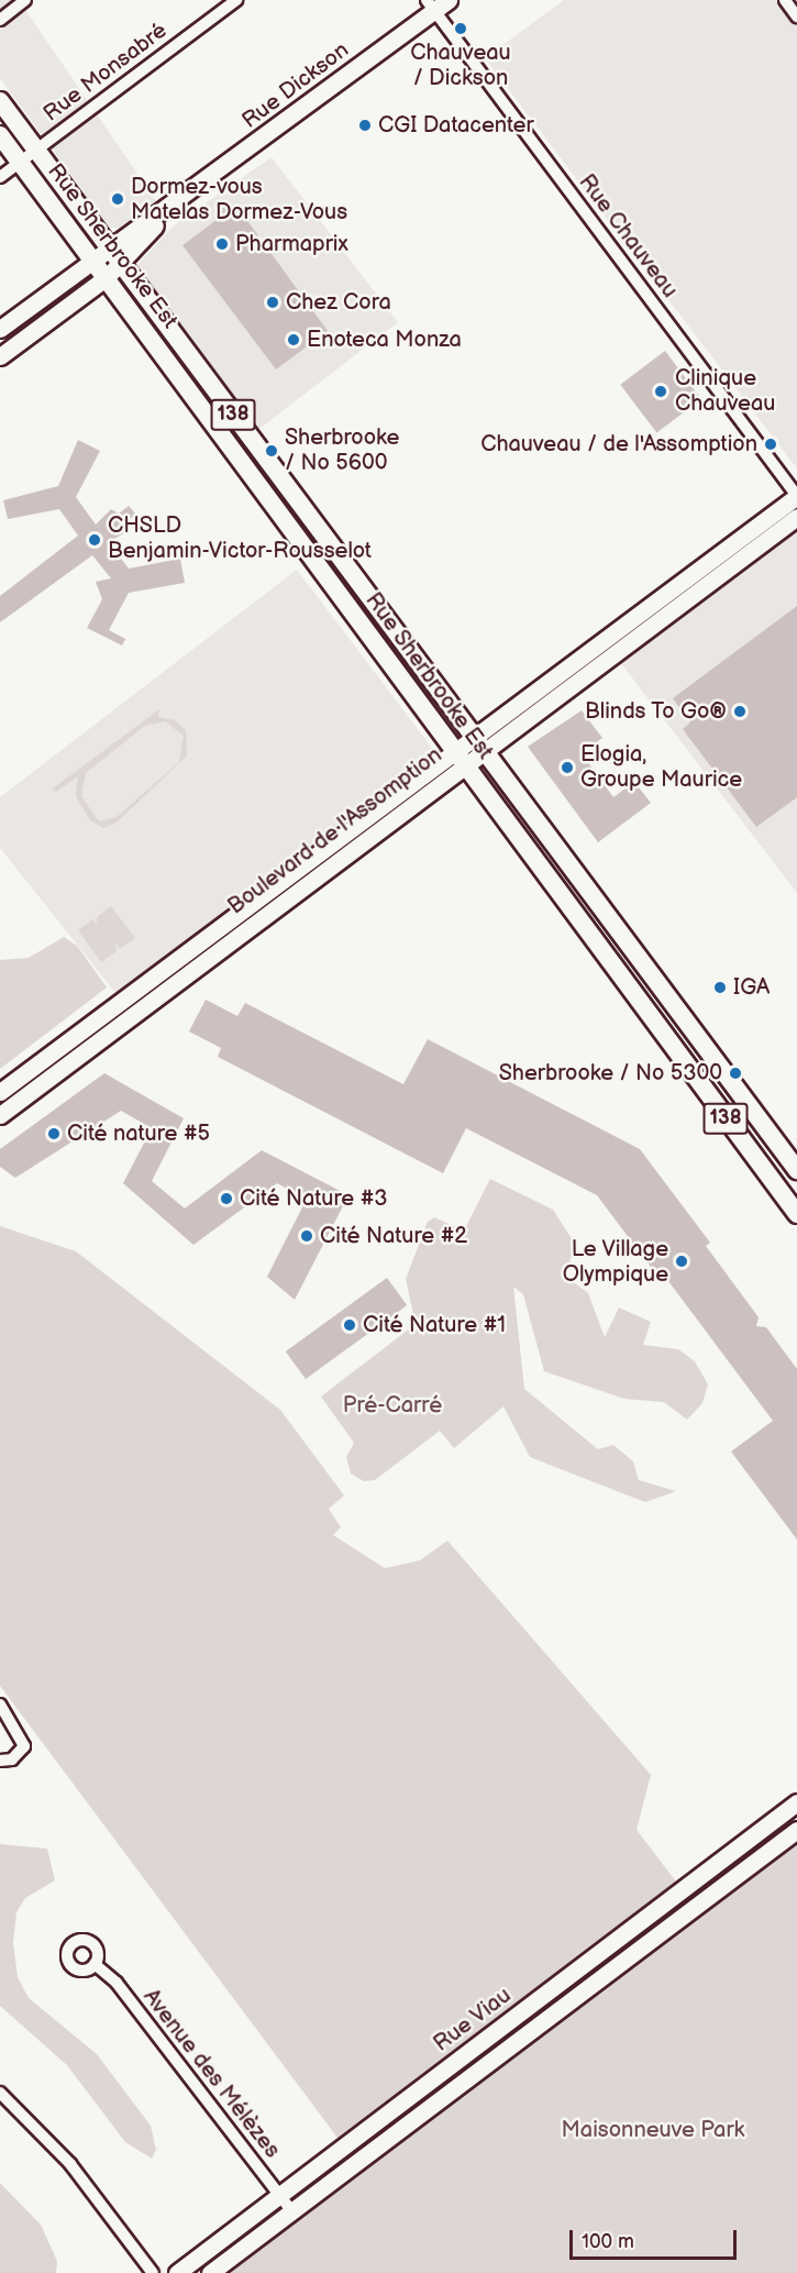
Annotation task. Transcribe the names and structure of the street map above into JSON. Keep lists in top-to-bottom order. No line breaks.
{"streets":{"main road":["Rue Dickson","Rue Sherbrooke Est","138","Boulevard de l'Assomption","Rue Viau"],"street":["Rue Monsabré","Rue Chauveau","Avenue des Mélèzes"]},"crossings":[["Rue Monsabré","Rue Sherbrooke Est"],["Rue Dickson","Rue Chauveau"],["Rue Dickson","Rue Sherbrooke Est"],["Rue Chauveau","Boulevard de l'Assomption"],["Rue Sherbrooke Est","Boulevard de l'Assomption"],["Rue Viau","Avenue des Mélèzes"]],"parks":["Pré-Carré","Maisonneuve Park"],"places":["Chauveau / Dickson","CGI Datacenter","Dormez-vous Matelas Dormez-Vous","Pharmaprix","Chez Cora","Enoteca Monza","Clinique Chauveau","Chauveau / de l'Assomption","Sherbrooke / No 5600","CHSLD Benjamin-Victor-Rousselot","Blinds To Go®","Elogia, Groupe Maurice","IGA","Sherbrooke / No 5300","Cité nature #5","Cité Nature #3","Cité Nature #2","Le Village Olympique","Cité Nature #1"],"scale_bar":"100 m"}
